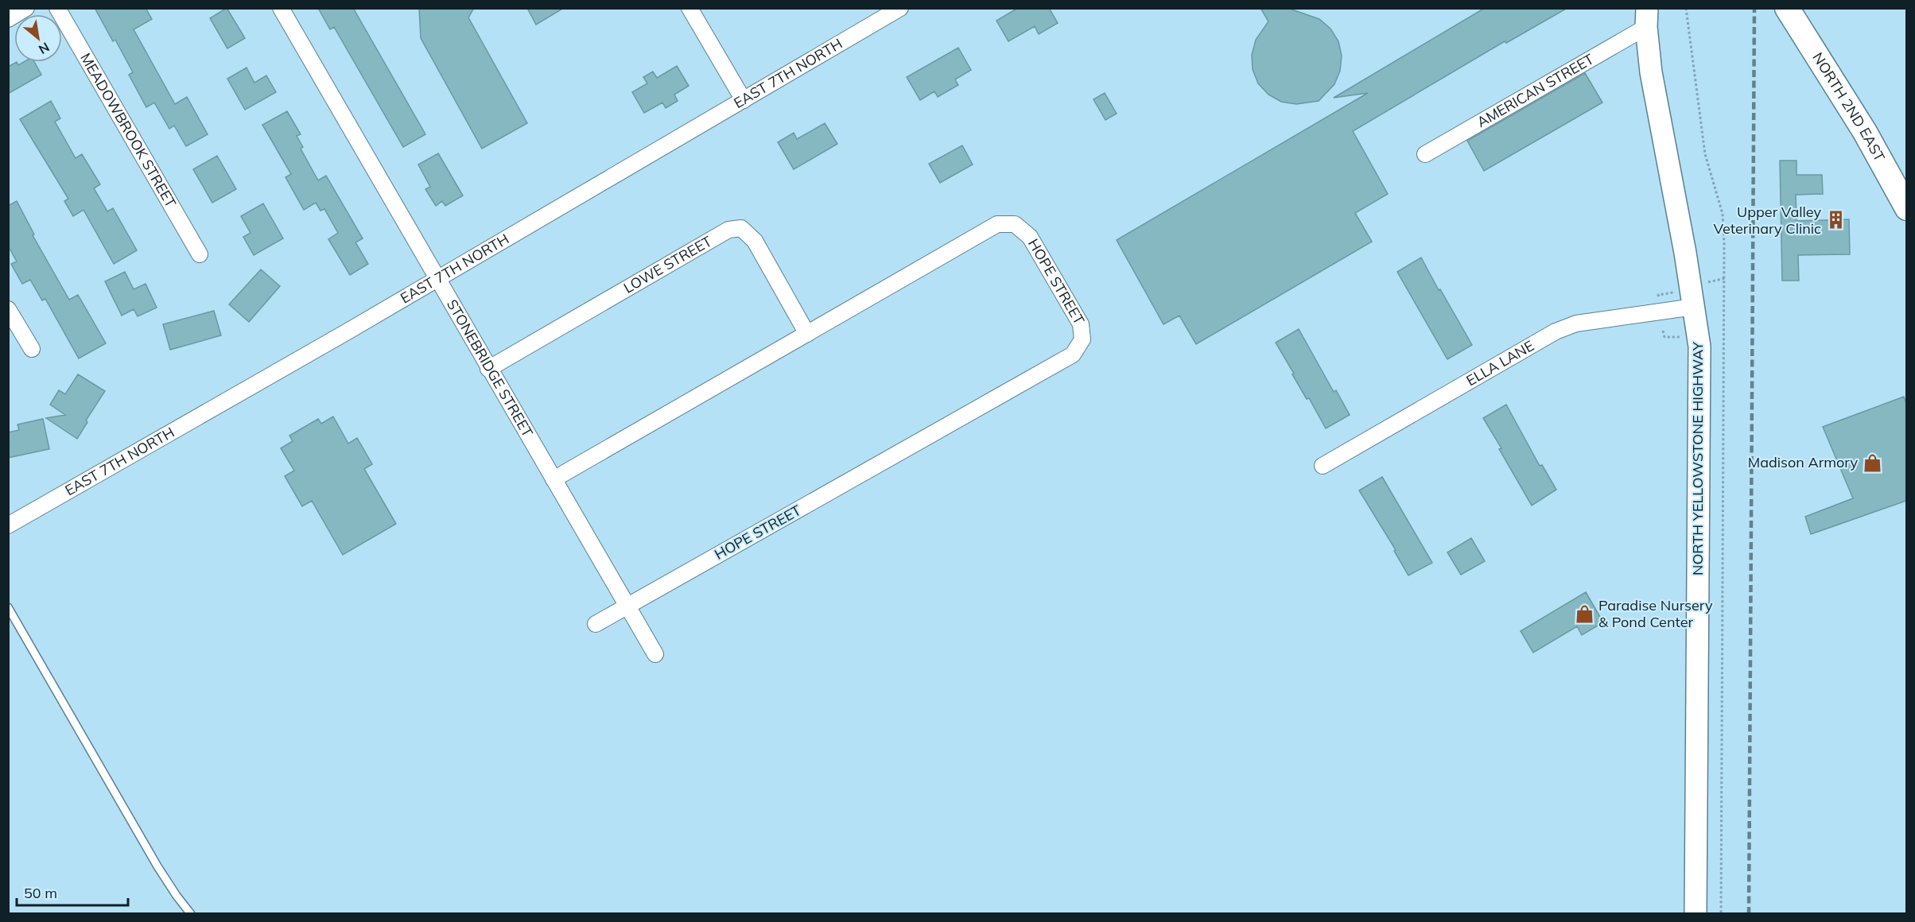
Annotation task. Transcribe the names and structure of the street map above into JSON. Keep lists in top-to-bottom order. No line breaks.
{"streets":{"main road":["NORTH 2ND EAST","NORTH YELLOWSTONE HIGHWAY"],"street":["EAST 7TH NORTH","AMERICAN STREET","MEADOWBROOK STREET","LOWE STREET","HOPE STREET","ELLA LANE","STONEBRIDGE STREET"]},"crossings":[["EAST 7TH NORTH","STONEBRIDGE STREET"],["AMERICAN STREET","NORTH YELLOWSTONE HIGHWAY"],["LOWE STREET","HOPE STREET"],["LOWE STREET","STONEBRIDGE STREET"],["HOPE STREET","STONEBRIDGE STREET"],["ELLA LANE","NORTH YELLOWSTONE HIGHWAY"]],"places":{"building":["Upper Valley Veterinary Clinic"],"shop":["Madison Armory","Paradise Nursery & Pond Center"]},"scale_bar":"50 m","north":"bottom right"}
